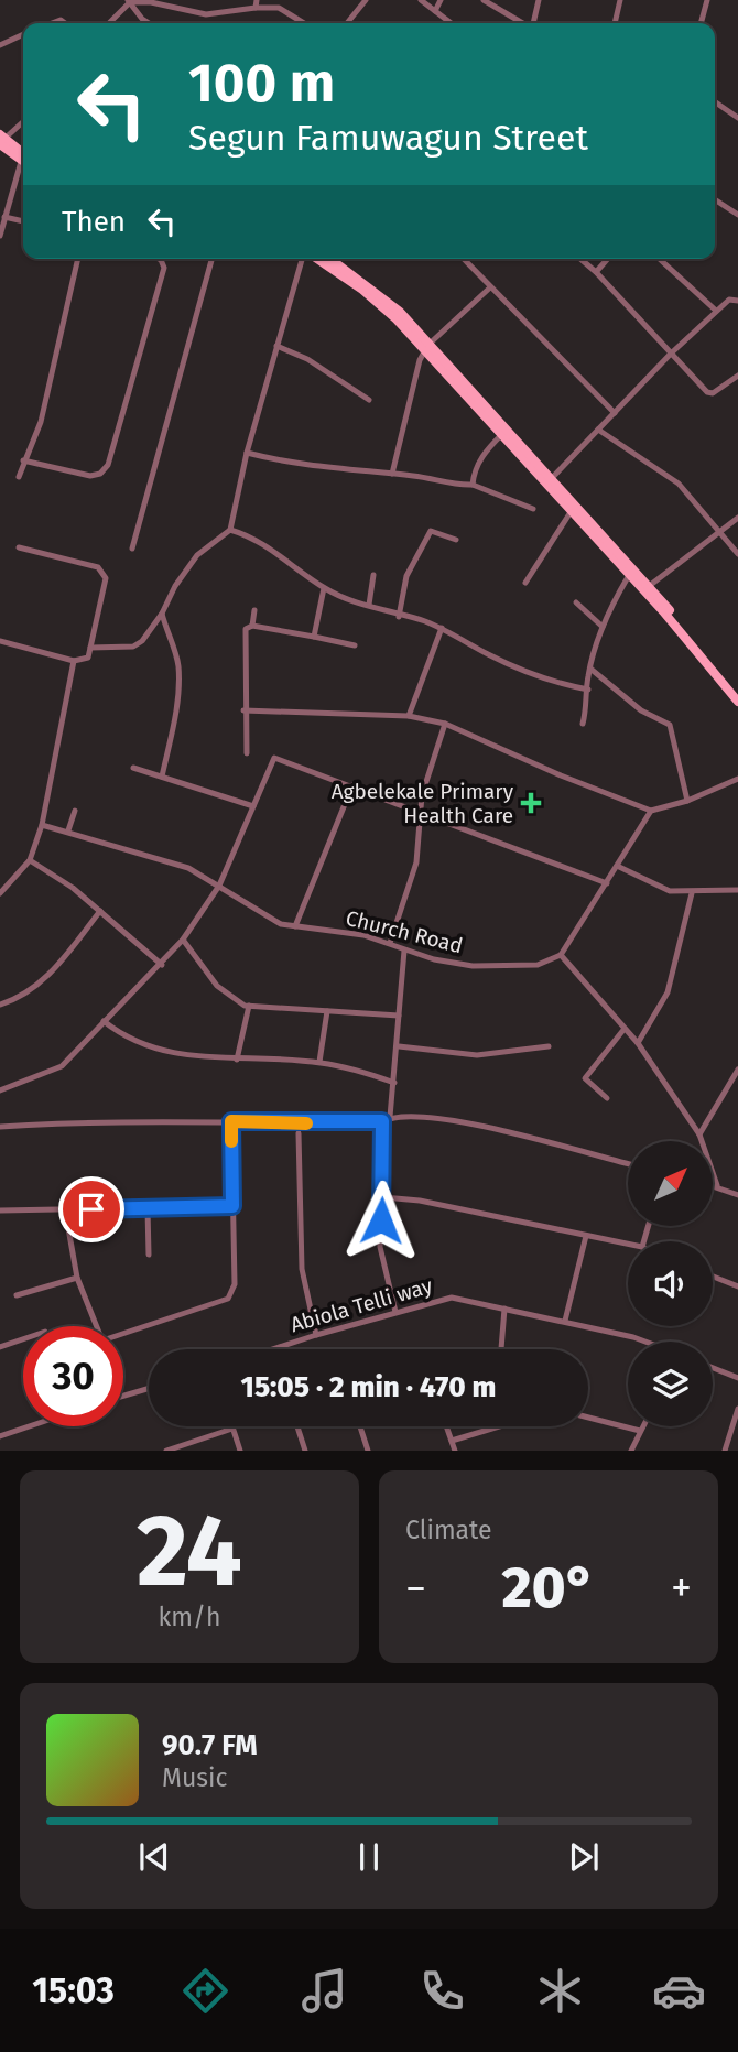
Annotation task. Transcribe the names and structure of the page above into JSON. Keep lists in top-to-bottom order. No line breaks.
{"streets":{"street":["Church Road","Abiola Telli way"]},"places":{"health":["Agbelekale Primary Health Care"]},"north":"top right","page":{"turn":["100 m","Segun Famuwagun Street"],"then":"Then","limit":"30","trip":"15:05 · 2 min · 470 m","tile":[["24","km/h"],"Climate"],"heat":["−","20°","+"],"song":["90.7 FM","Music"],"tabs":"15:03"}}
